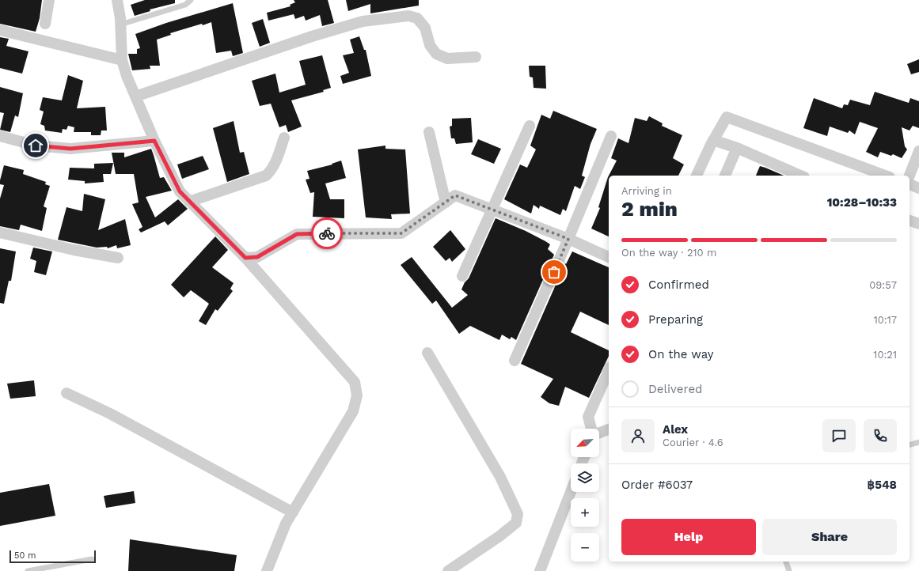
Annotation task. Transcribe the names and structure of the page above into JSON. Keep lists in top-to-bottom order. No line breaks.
{"scale_bar":"50 m","north":"bottom left","page":{"heading":["2 min","Arriving in","10:28–10:33"],"panel":["Alex","Courier · 4.6","Order #6037","฿548"],"bar":"On the way · 210 m","list":[["Confirmed","09:57"],["Preparing","10:17"],["On the way","10:21"],"Delivered"],"map_buttons":["+","−"],"buttons":["Help","Share"],"scale":"50 m"}}
